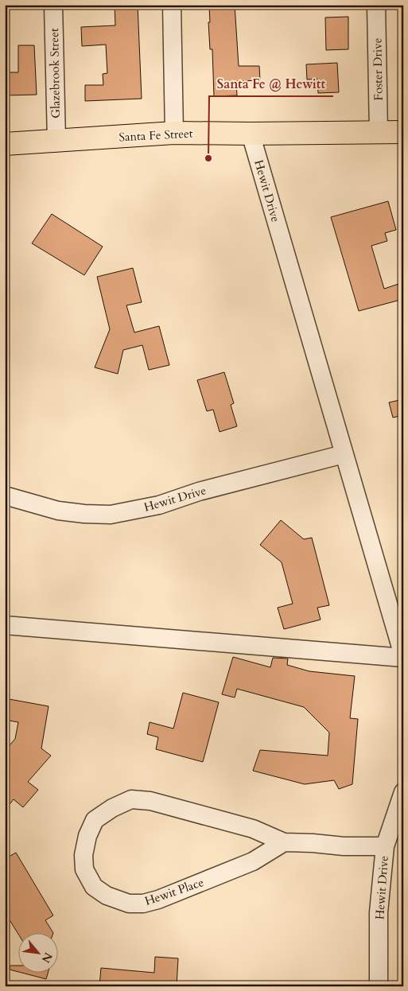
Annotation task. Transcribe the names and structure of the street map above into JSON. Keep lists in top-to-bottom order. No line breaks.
{"streets":{"main road":["Santa Fe Street"],"street":["Foster Drive","Glazebrook Street","Hewit Drive","Hewit Place"]},"crossings":[["Foster Drive","Santa Fe Street"],["Glazebrook Street","Santa Fe Street"],["Santa Fe Street","Hewit Drive"],["Hewit Drive","Hewit Place"]],"places":["Santa Fe @ Hewitt"],"north":"bottom right"}
